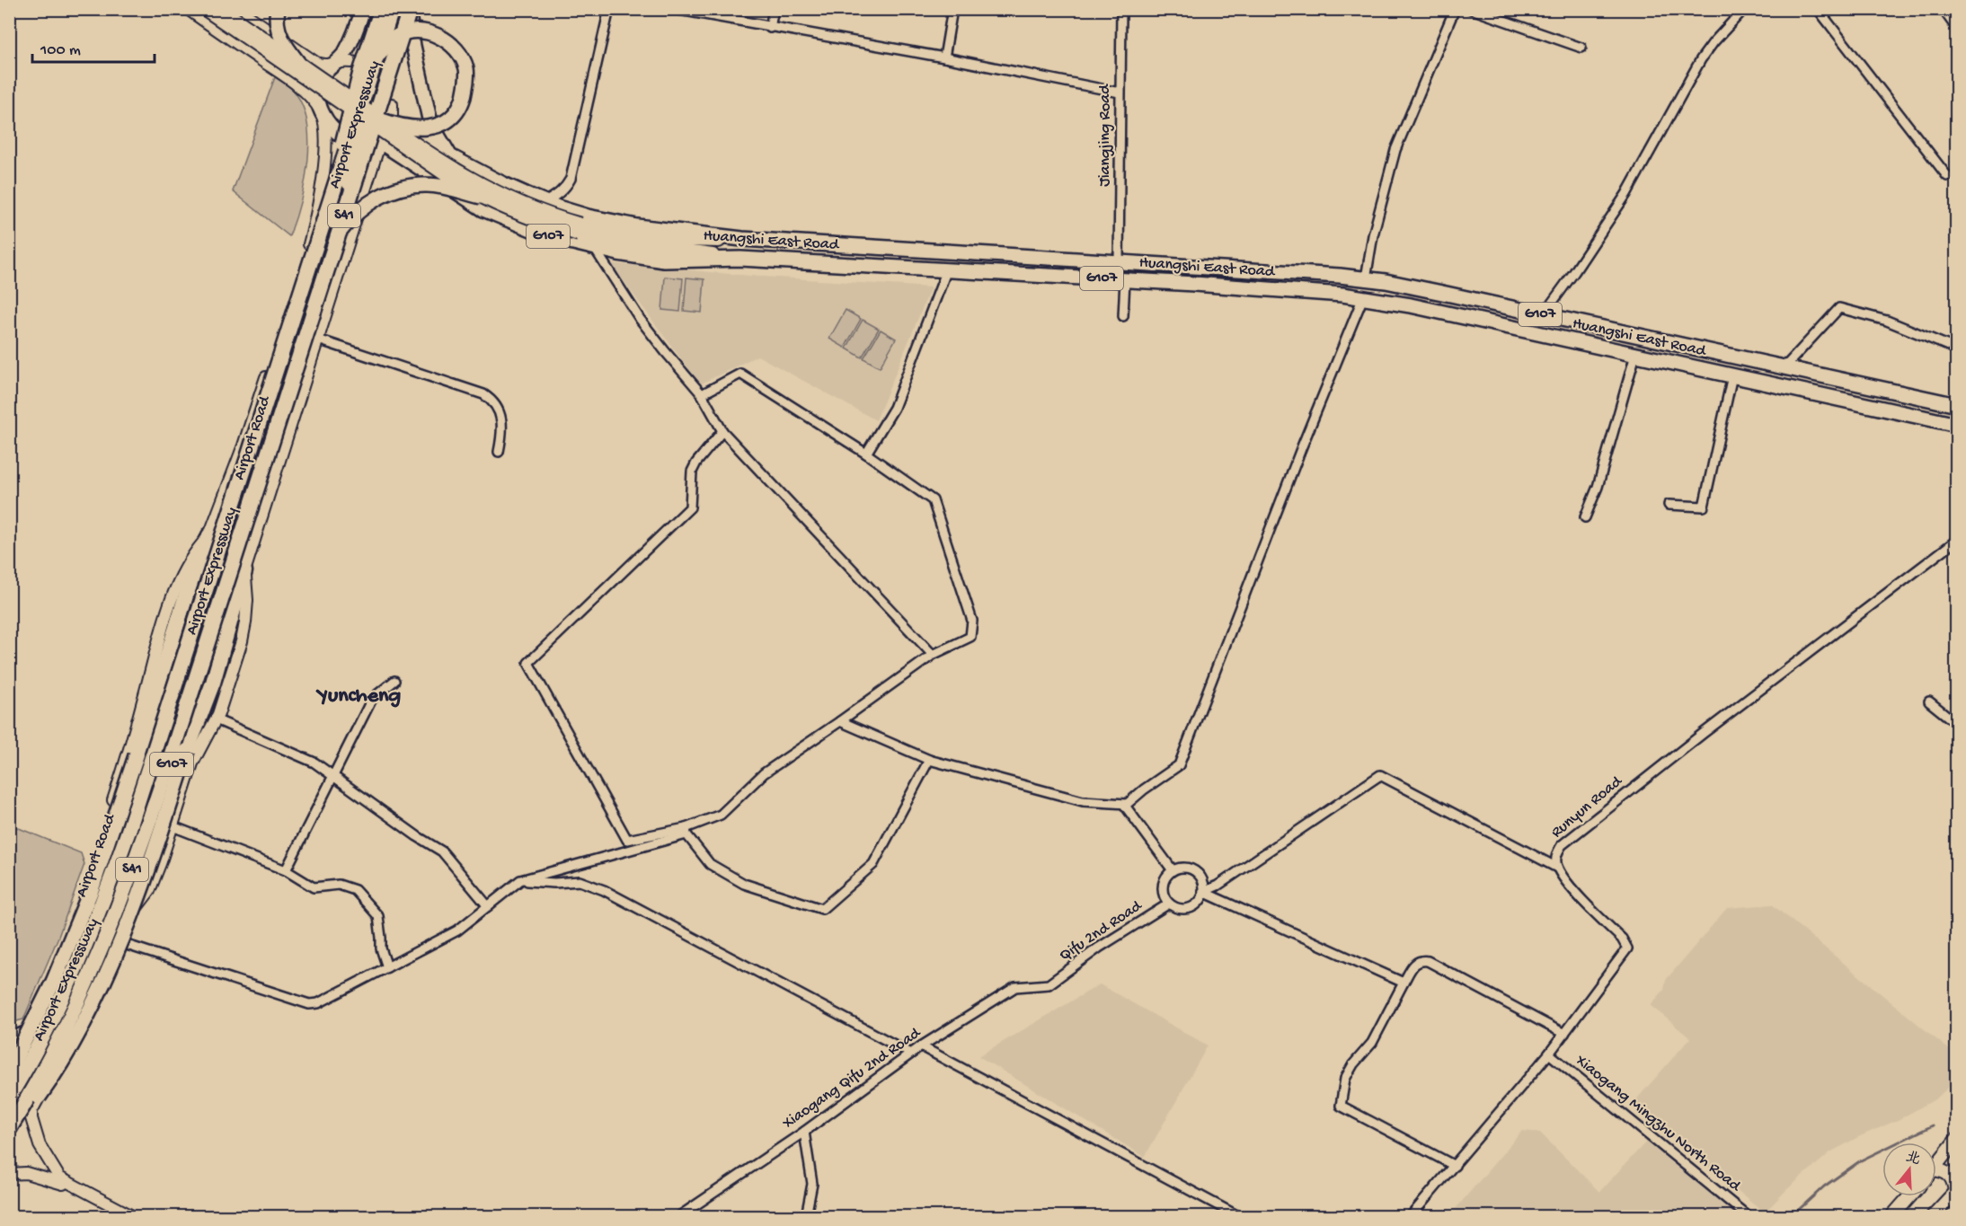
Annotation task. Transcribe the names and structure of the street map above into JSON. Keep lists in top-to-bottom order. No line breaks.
{"streets":{"highway":["Airport Expressway","S41","G107","Huangshi East Road","Airport Road"],"street":["Jiangjing Road","Runyun Road","Qifu 2nd Road","Xiaogang Qifu 2nd Road","Xiaogang Mingzhu North Road"]},"crossings":[["Airport Expressway","Airport Road"],["Jiangjing Road","Huangshi East Road"],["G107","Huangshi East Road"],["Qifu 2nd Road","Xiaogang Qifu 2nd Road"]],"districts":["Yuncheng"],"scale_bar":"100 m","north":"top"}
